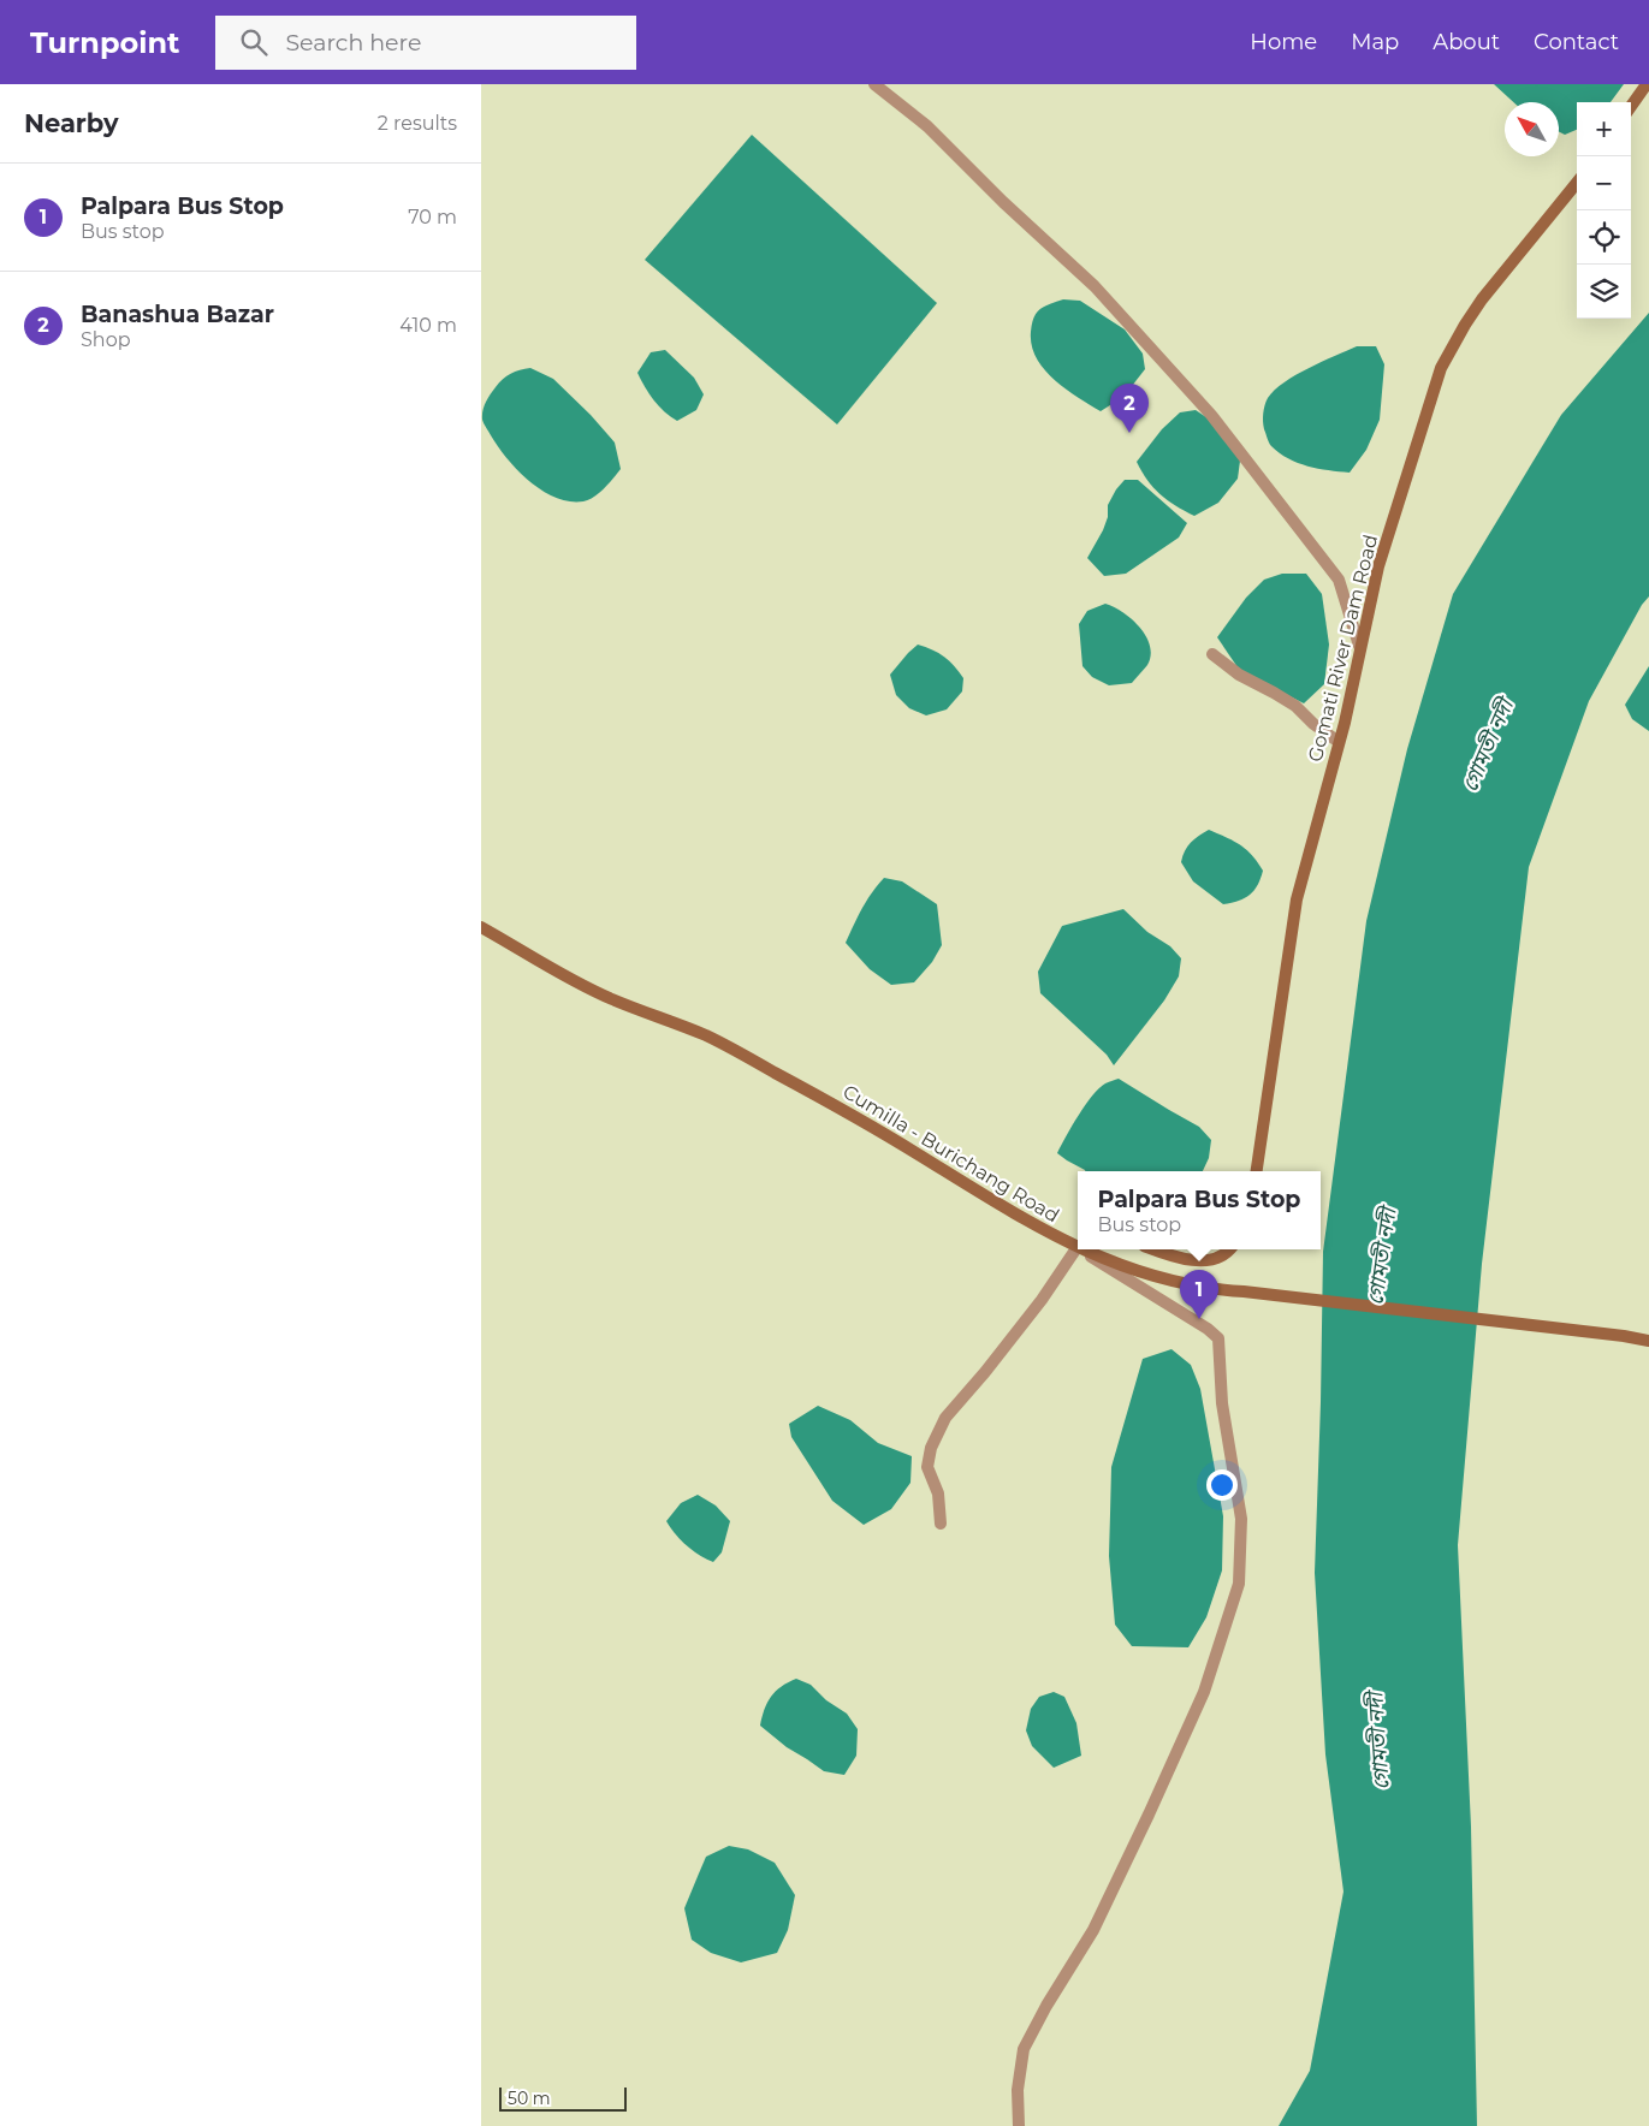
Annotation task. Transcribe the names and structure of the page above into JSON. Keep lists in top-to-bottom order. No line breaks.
{"streets":{"main road":["Gomati River Dam Road","Cumilla - Burichang Road"]},"water":["গোমতী নদী"],"scale_bar":"50 m","north":"top left","page":{"header":"Turnpoint","search":"Search here","nav":["Home","Map","About","Contact"],"heading":["Nearby","2 results"],"map_buttons":["+","−"],"list":[{"mark":"1","name":"Palpara Bus Stop","note":"Bus stop","value":"70 m"},{"mark":"2","name":"Banashua Bazar","note":"Shop","value":"410 m"}],"pins":["2","1"],"popup":["Palpara Bus Stop","Bus stop"],"scale":"50 m"}}
